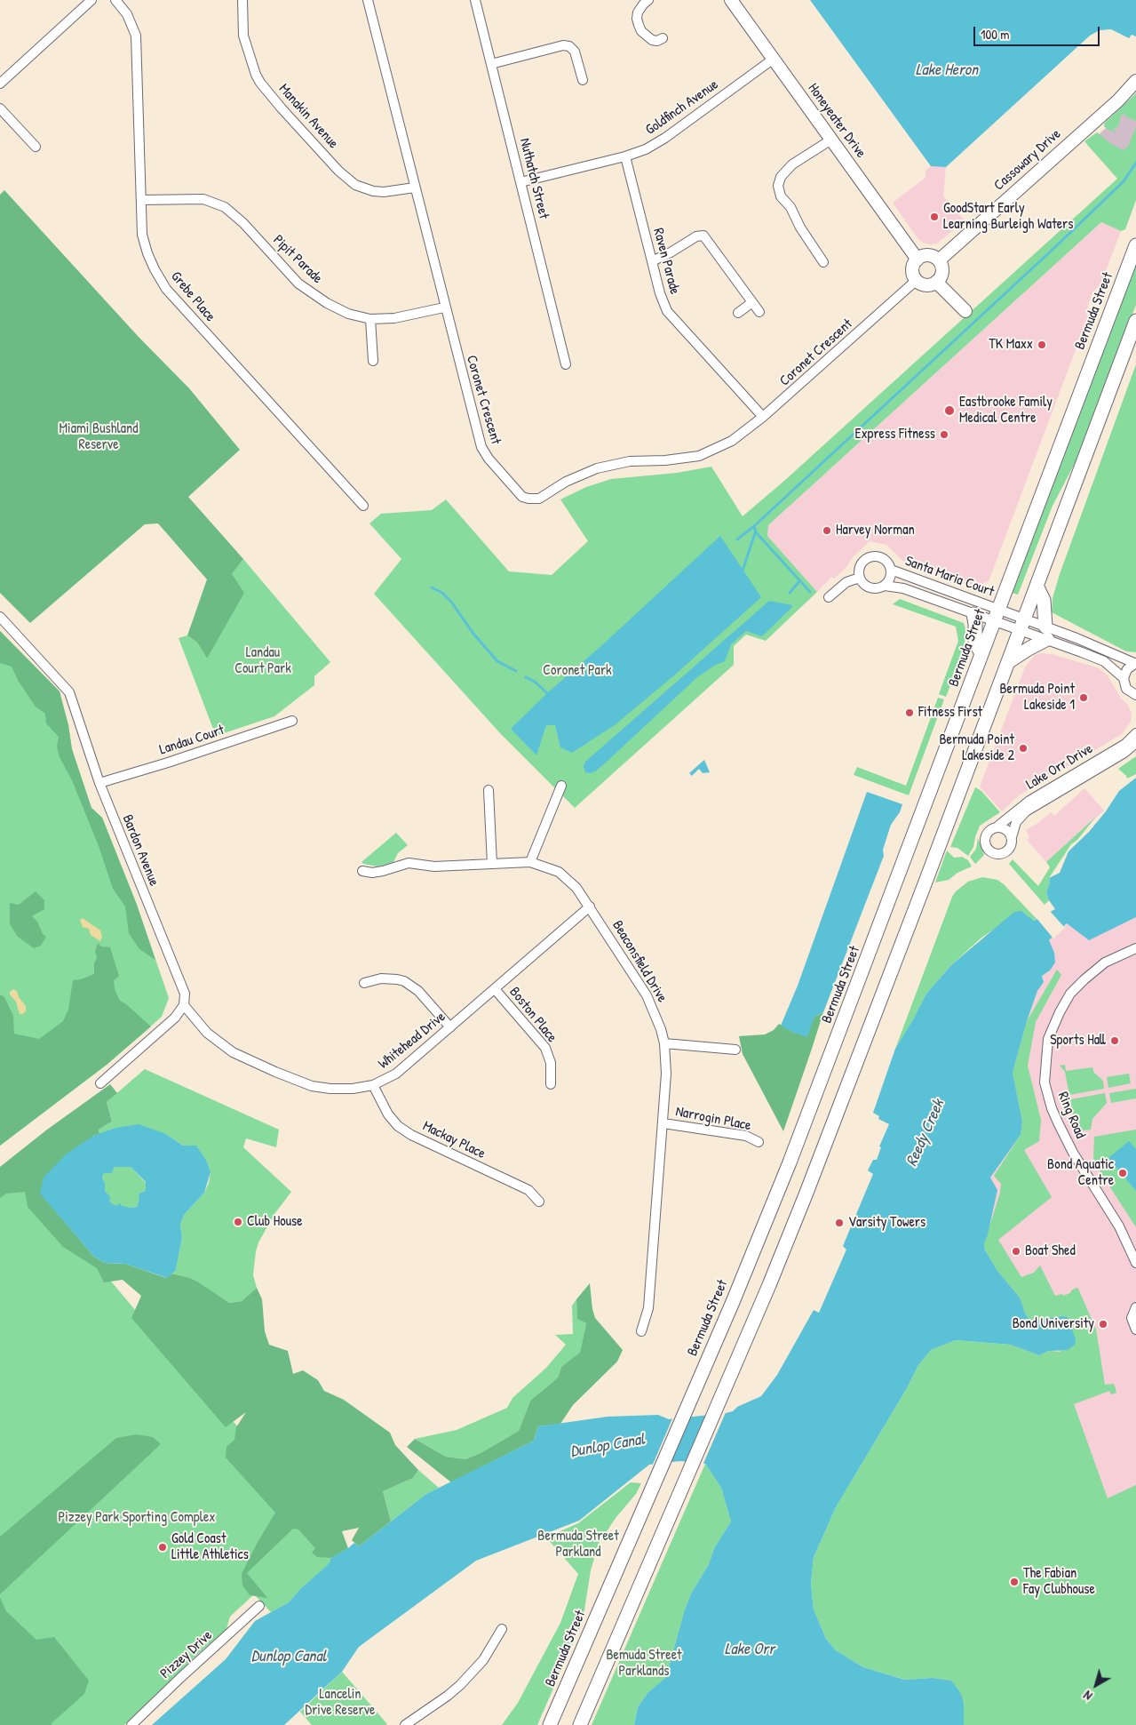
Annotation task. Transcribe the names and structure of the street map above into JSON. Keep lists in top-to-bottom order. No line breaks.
{"streets":{"main road":["Bermuda Street"],"street":["Goldfinch Avenue","Manakin Avenue","Honeyeater Drive","Cassowary Drive","Nuthatch Street","Pipit Parade","Raven Parade","Grebe Place","Coronet Crescent","Santa Maria Court","Landau Court","Lake Orr Drive","Bardon Avenue","Beaconsfield Drive","Boston Place","Whitehead Drive","Ring Road","Narrogin Place","Mackay Place","Pizzey Drive"]},"crossings":[["Goldfinch Avenue","Honeyeater Drive"],["Goldfinch Avenue","Nuthatch Street"],["Goldfinch Avenue","Raven Parade"],["Manakin Avenue","Coronet Crescent"],["Honeyeater Drive","Cassowary Drive"],["Honeyeater Drive","Coronet Crescent"],["Cassowary Drive","Coronet Crescent"],["Pipit Parade","Grebe Place"],["Pipit Parade","Coronet Crescent"],["Raven Parade","Coronet Crescent"],["Bermuda Street","Santa Maria Court"],["Landau Court","Bardon Avenue"],["Bardon Avenue","Whitehead Drive"],["Beaconsfield Drive","Whitehead Drive"],["Beaconsfield Drive","Narrogin Place"],["Boston Place","Whitehead Drive"],["Whitehead Drive","Mackay Place"]],"water":["Lake Heron","Reedy Creek","Dunlop Canal","Lake Orr"],"parks":["Miami Bushland Reserve","Landau Court Park","Coronet Park","Pizzey Park Sporting Complex","Bermuda Street Parkland","Bemuda Street Parklands","Lancelin Drive Reserve"],"places":["GoodStart Early Learning Burleigh Waters","TK Maxx","Eastbrooke Family Medical Centre","Express Fitness","Harvey Norman","Bermuda Point Lakeside 1","Fitness First","Bermuda Point Lakeside 2","Sports Hall","Bond Aquatic Centre","Club House","Varsity Towers","Boat Shed","Bond University","Gold Coast Little Athletics","The Fabian Fay Clubhouse"],"scale_bar":"100 m","north":"bottom left"}
